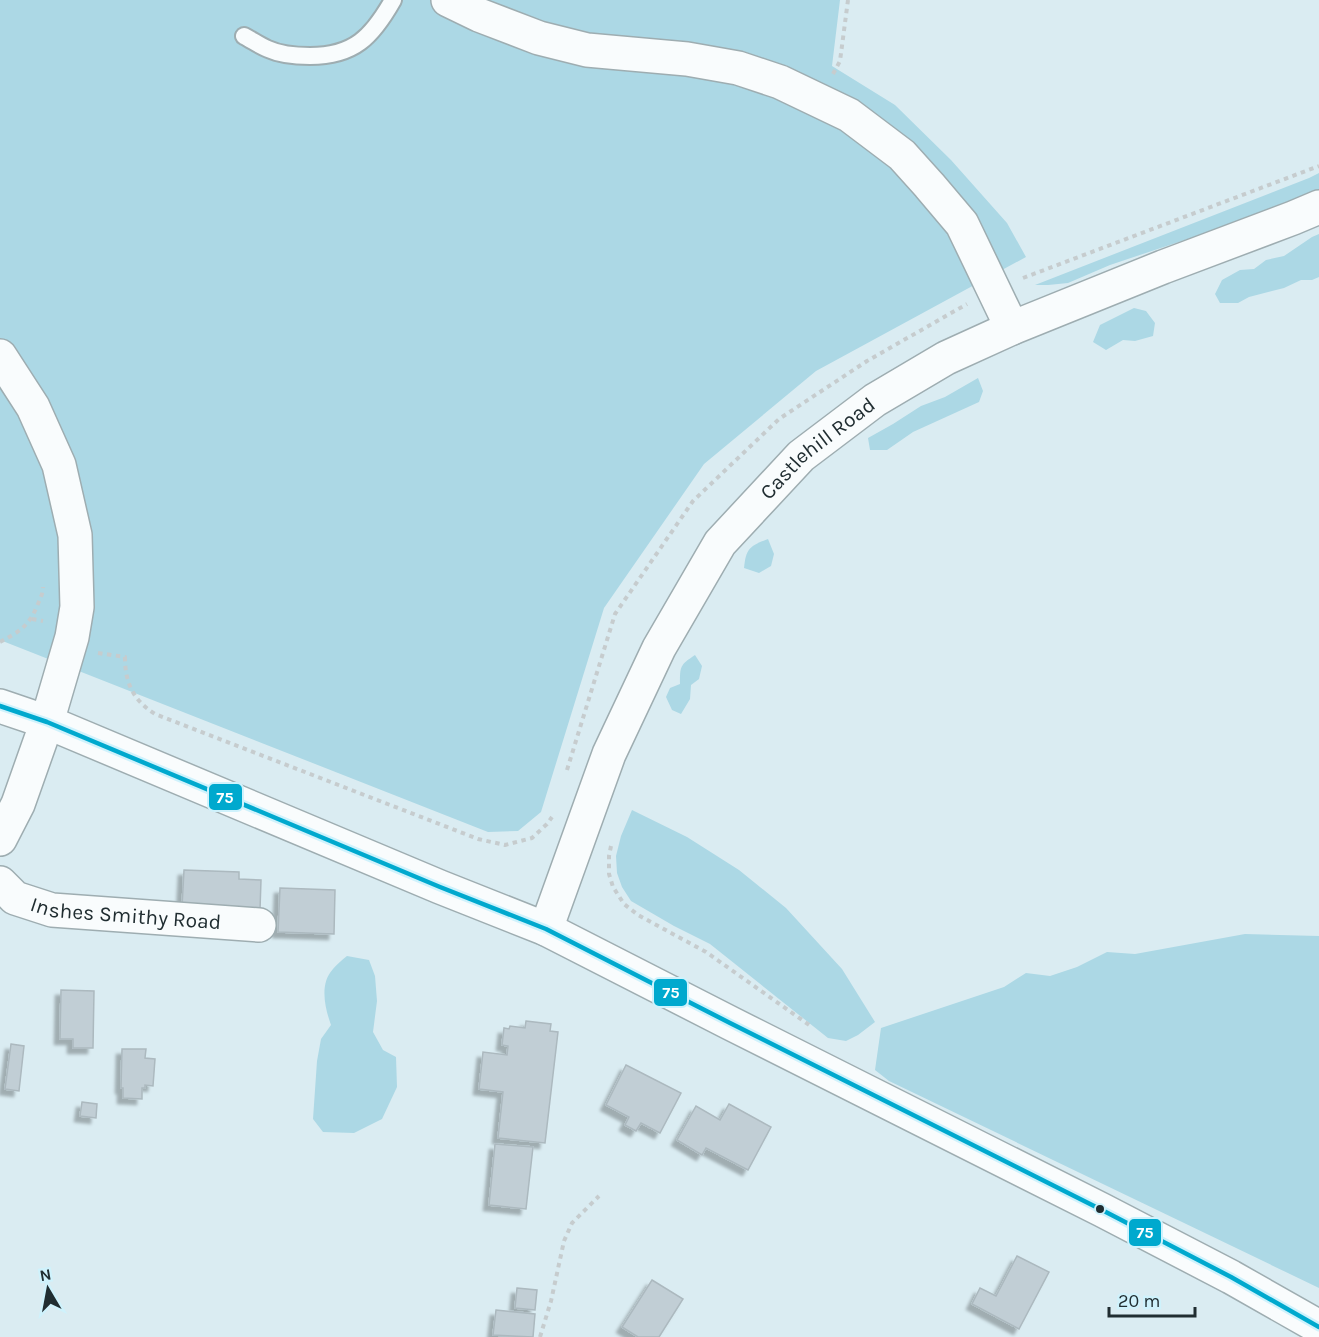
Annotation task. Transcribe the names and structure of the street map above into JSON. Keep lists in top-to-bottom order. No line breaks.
{"streets":{"street":["Castlehill Road","Inshes Smithy Road"]},"lines":["transit line 75"],"scale_bar":"20 m","north":"top"}
